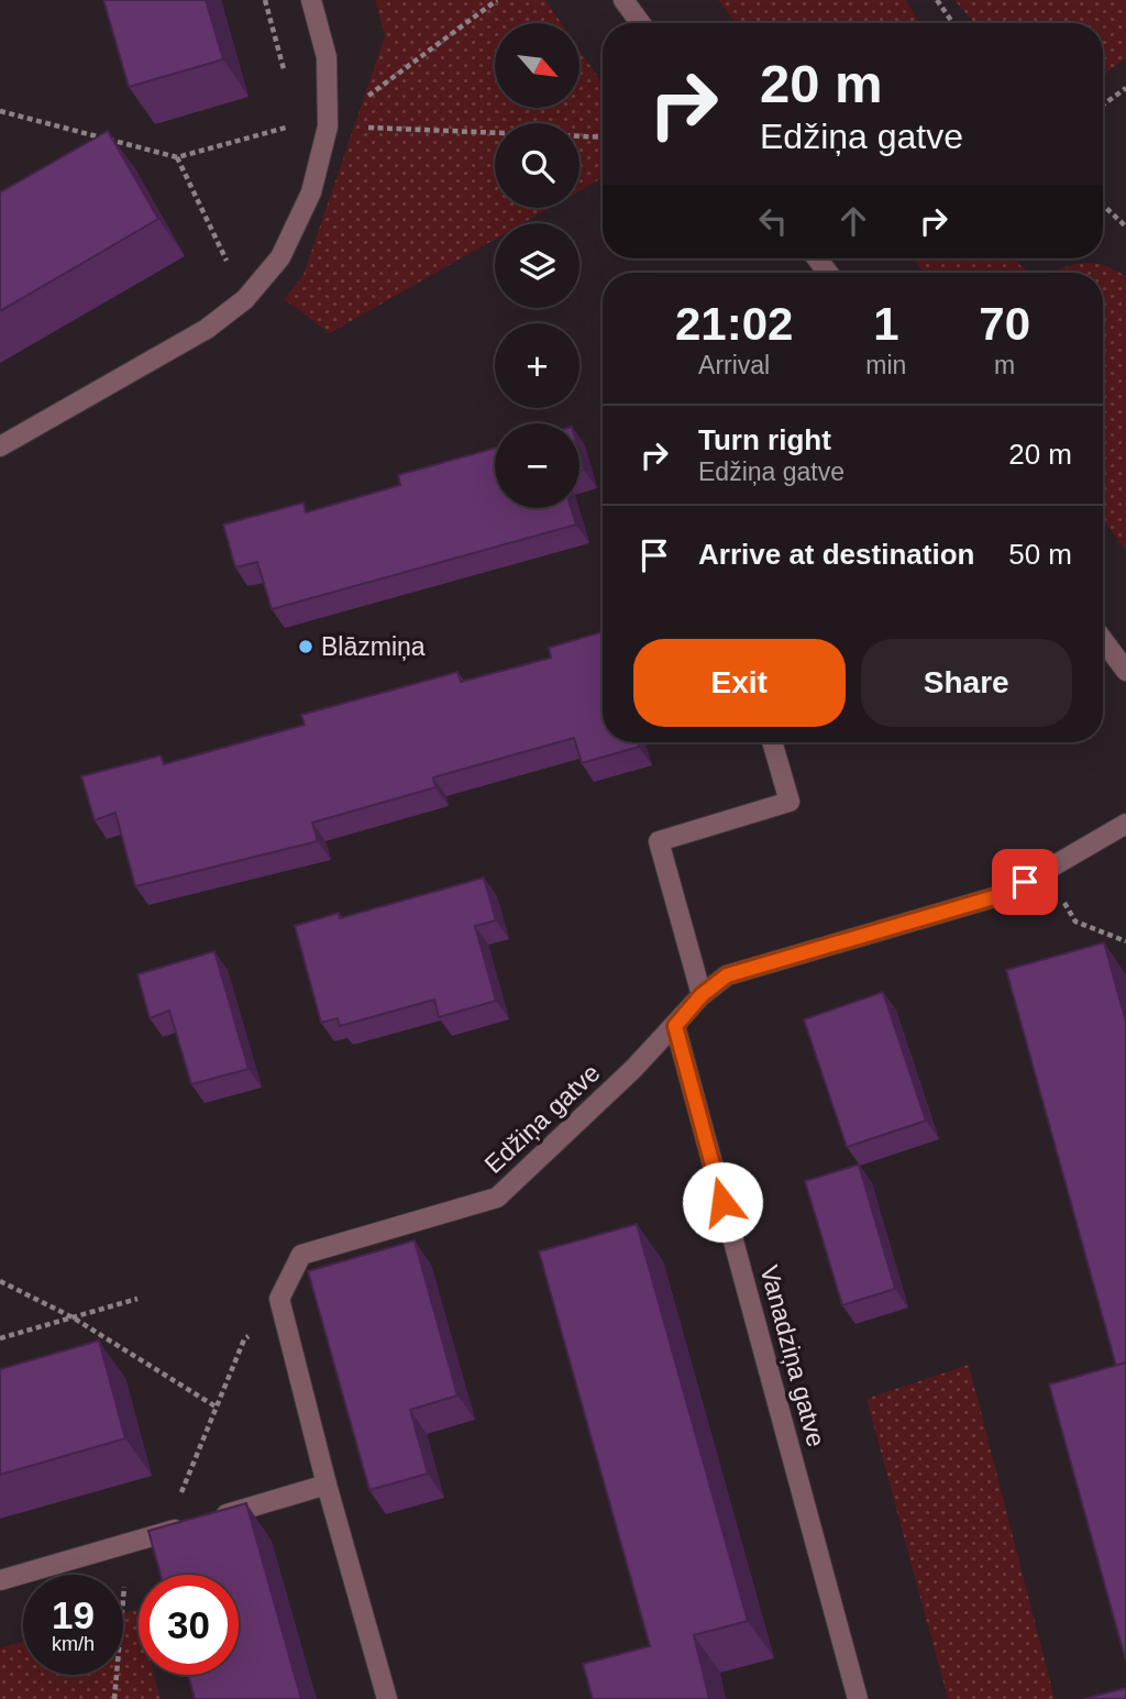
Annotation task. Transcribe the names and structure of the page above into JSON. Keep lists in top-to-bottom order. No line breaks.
{"streets":{"street":["Edžiņa gatve","Vanadziņa gatve"]},"crossings":[["Edžiņa gatve","Vanadziņa gatve"]],"places":["Blāzmiņa"],"north":"bottom right","page":{"map_buttons":["+","−"],"turn":["20 m","Edžiņa gatve"],"eta":["21:02","Arrival","1","min","70","m"],"list":[{"name":"Turn right","note":"Edžiņa gatve","value":"20 m"},{"name":"Arrive at destination","value":"50 m"}],"buttons":["Exit","Share"],"speed":"19 km/h","limit":"30"}}
